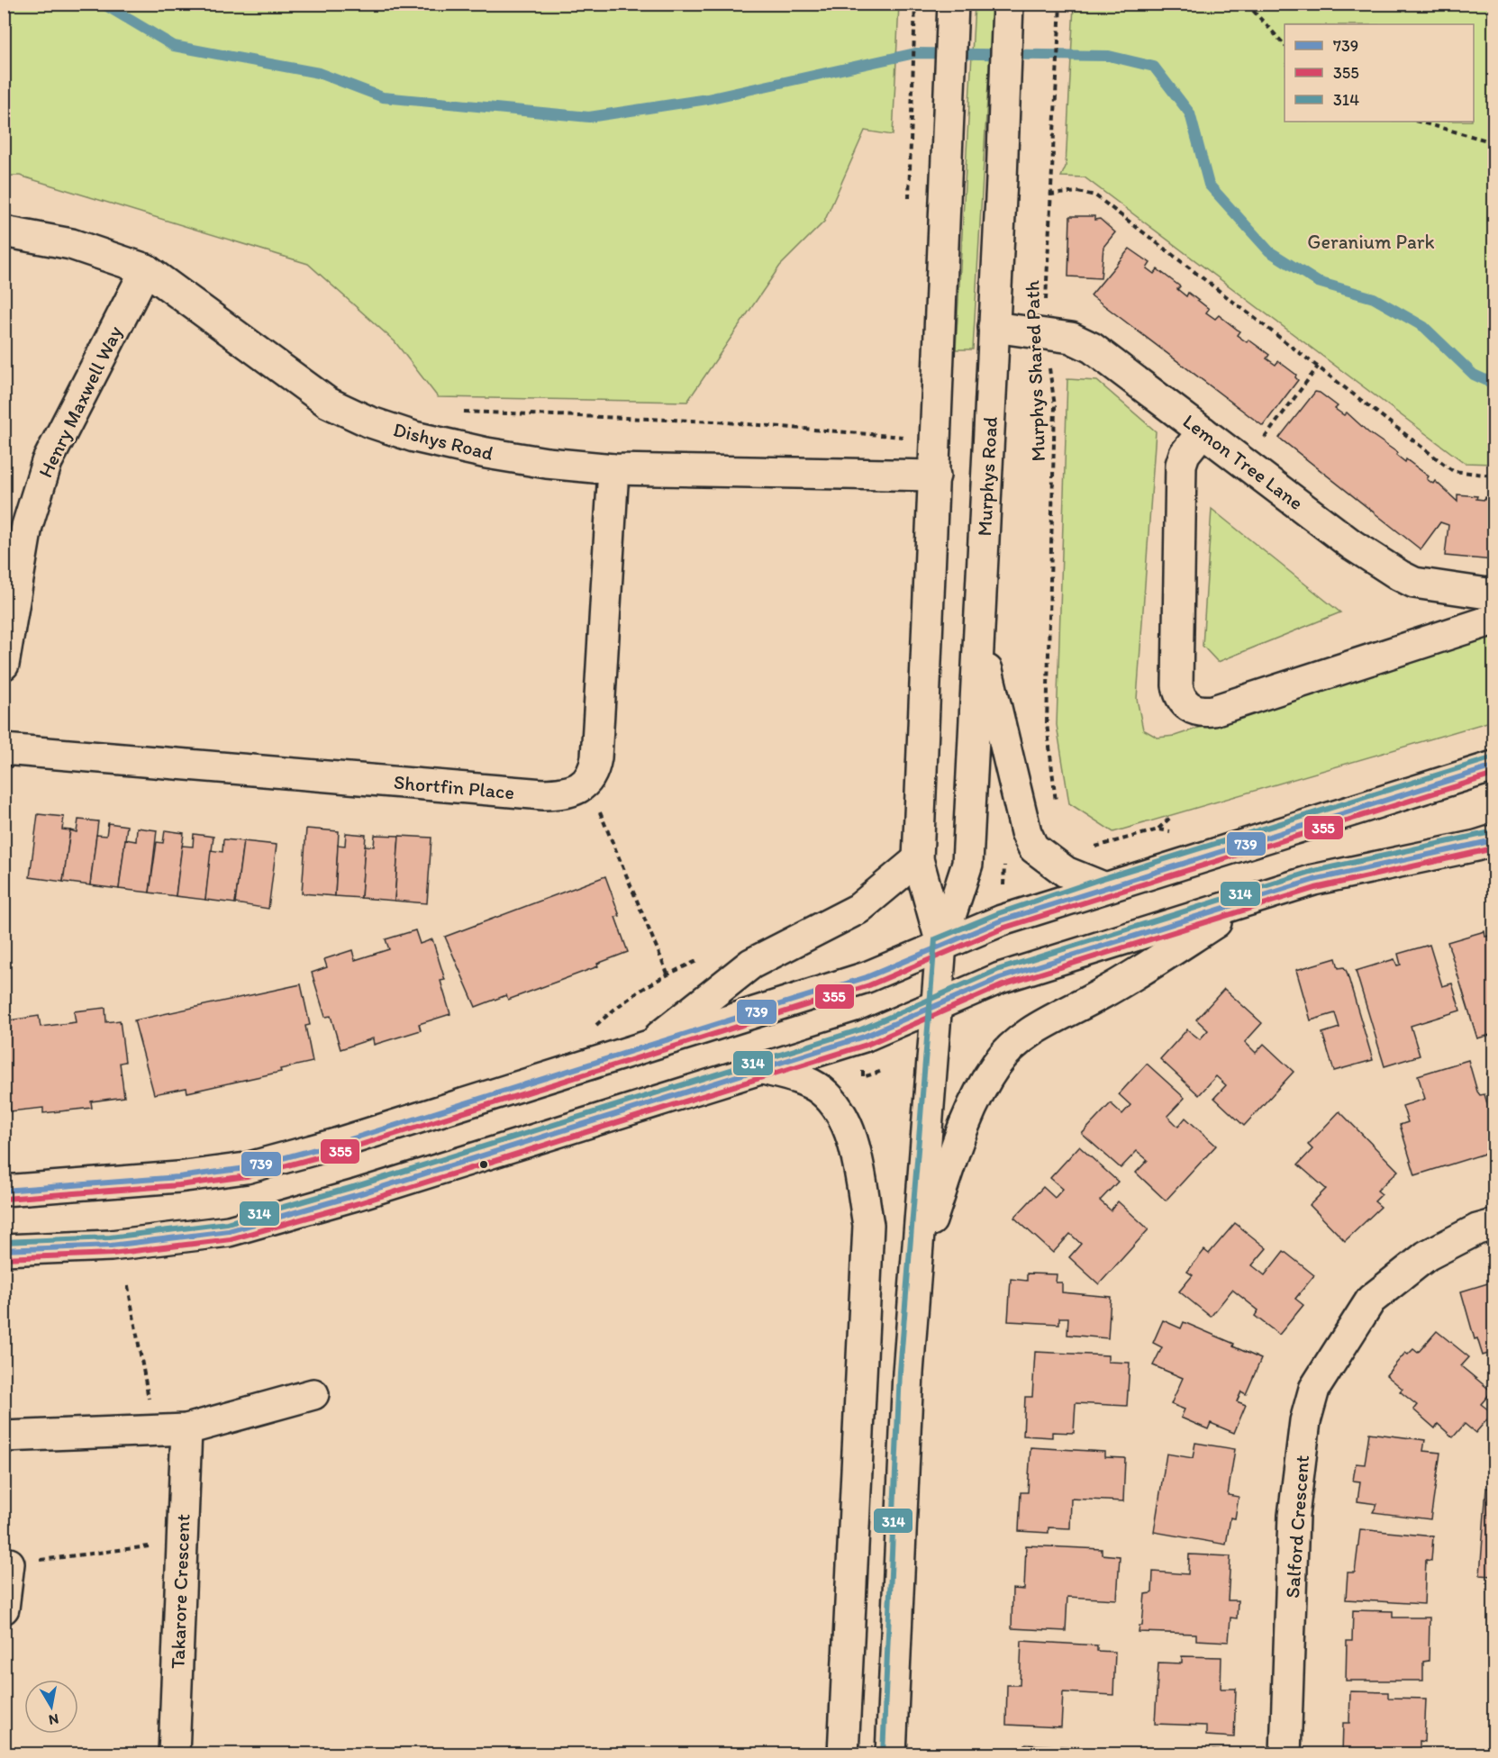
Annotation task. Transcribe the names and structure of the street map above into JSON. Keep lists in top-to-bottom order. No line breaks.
{"streets":{"main road":["Henry Maxwell Way","Dishys Road","Lemon Tree Lane","Murphys Road","Shortfin Place","Salford Crescent","Takarore Crescent"],"path":["Murphys Shared Path"]},"crossings":[["Murphys Shared Path","Lemon Tree Lane"],["Henry Maxwell Way","Dishys Road"],["Dishys Road","Murphys Road"],["Lemon Tree Lane","Murphys Road"]],"parks":["Geranium Park"],"lines":["transit line 314","transit line 739","transit line 355"],"legend":["739","355","314"],"north":"bottom"}
